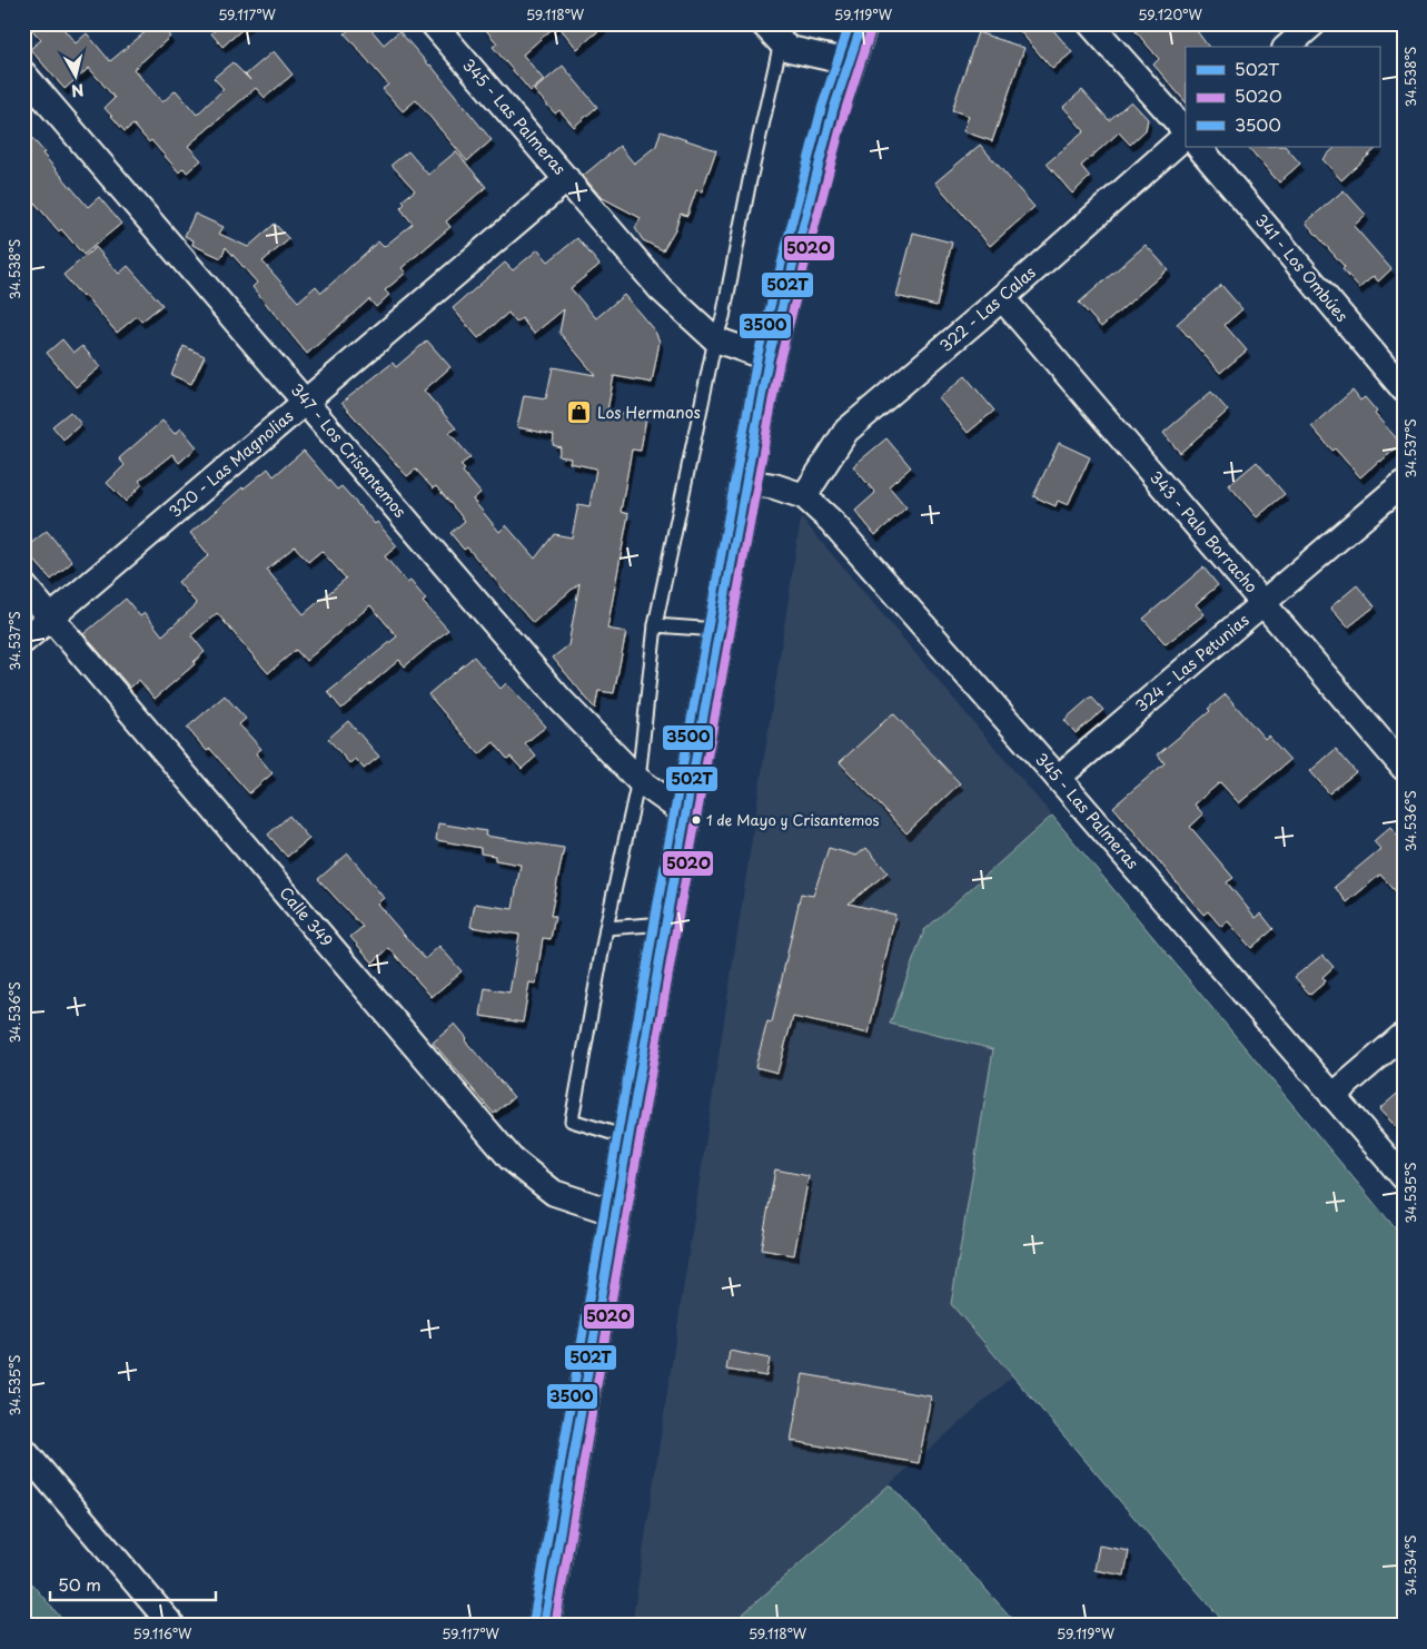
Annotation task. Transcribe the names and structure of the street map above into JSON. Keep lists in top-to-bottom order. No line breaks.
{"streets":{"street":["345 - Las Palmeras","341 - Los Ombúes","322 - Las Calas","347 - Los Crisantemos","320 - Las Magnolias","343 - Palo Borracho","324 - Las Petunias","Calle 349"]},"crossings":[["345 - Las Palmeras","322 - Las Calas"],["345 - Las Palmeras","320 - Las Magnolias"],["345 - Las Palmeras","324 - Las Petunias"],["322 - Las Calas","343 - Palo Borracho"],["347 - Los Crisantemos","320 - Las Magnolias"],["320 - Las Magnolias","Calle 349"],["343 - Palo Borracho","324 - Las Petunias"]],"places":{"shop":["Los Hermanos"],"other":["1 de Mayo y Crisantemos"]},"lines":["transit line 502T","transit line 350O","transit line 502O"],"legend":["502T","502O","350O"],"scale_bar":"50 m","north":"bottom","coordinates":["59.117°W","59.118°W","59.119°W","59.120°W","34.538°S","34.537°S","34.536°S","34.535°S","34.534°S","59.116°W"]}
